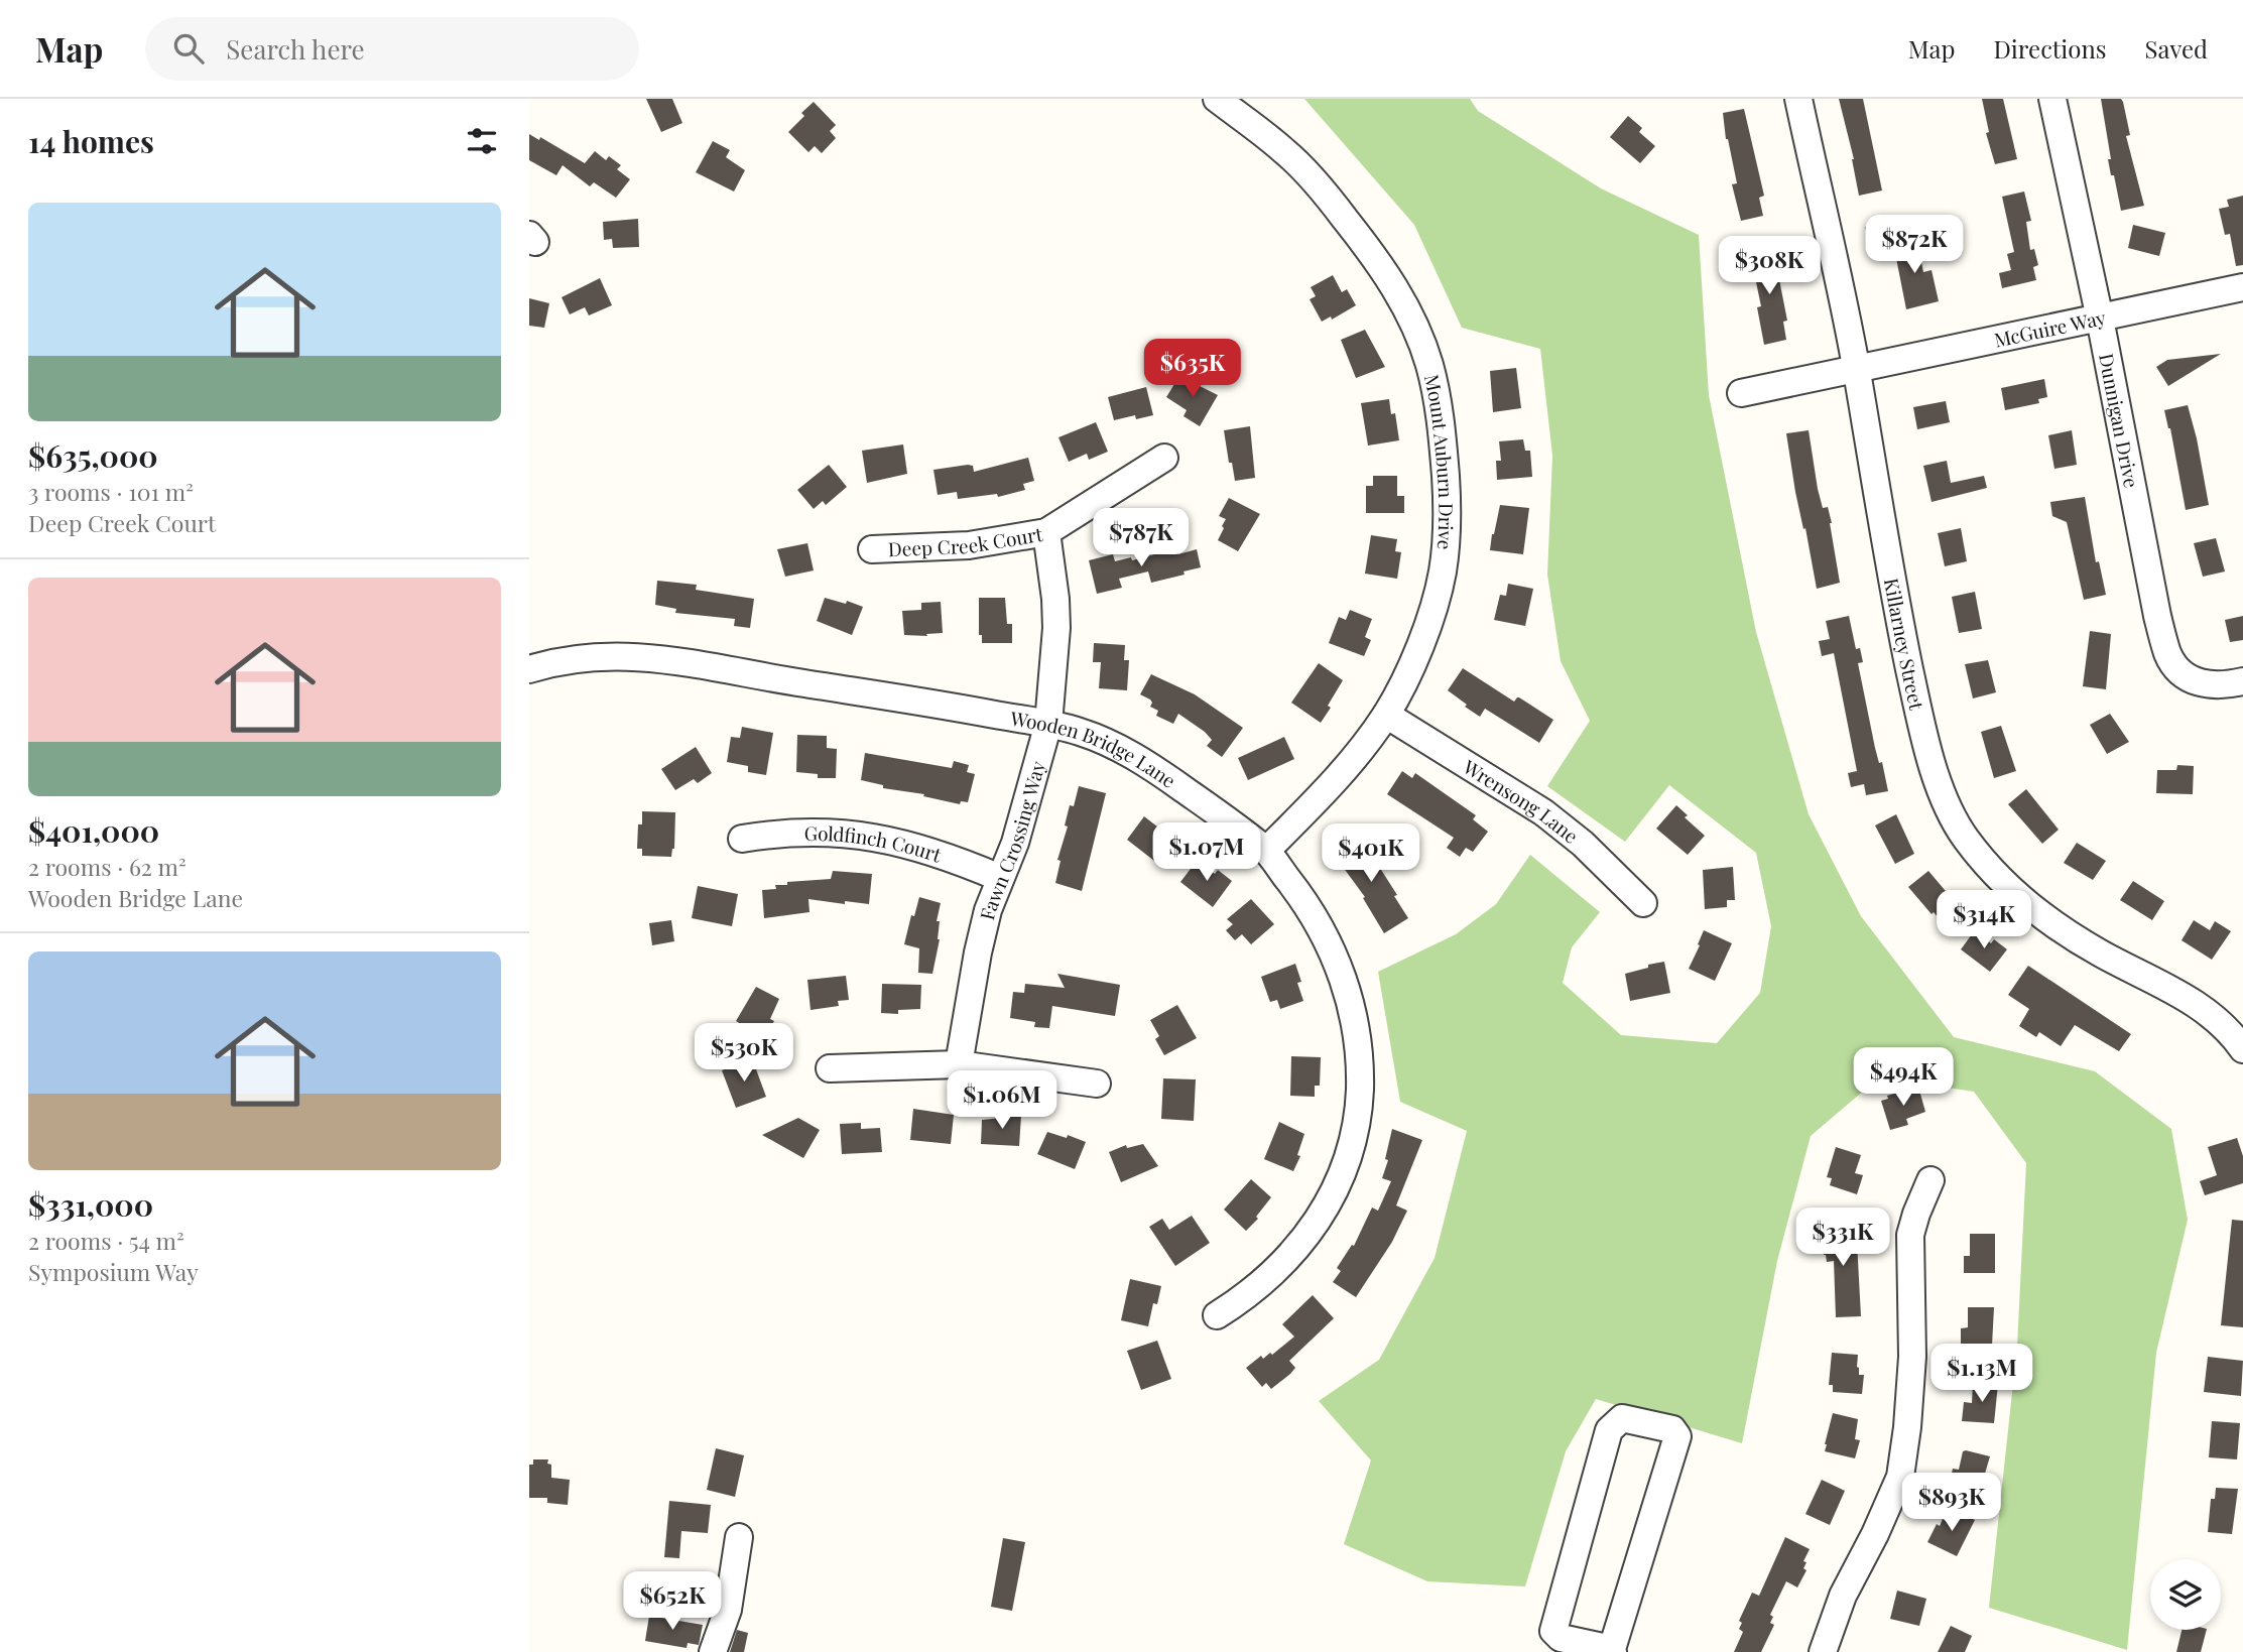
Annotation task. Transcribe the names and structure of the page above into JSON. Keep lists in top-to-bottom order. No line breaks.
{"streets":{"street":["McGuire Way","Dunnigan Drive","Mount Auburn Drive","Deep Creek Court","Killarney Street","Wooden Bridge Lane","Wrensong Lane","Fawn Crossing Way","Goldfinch Court"]},"crossings":[["McGuire Way","Dunnigan Drive"],["McGuire Way","Killarney Street"],["Mount Auburn Drive","Wooden Bridge Lane"],["Mount Auburn Drive","Wrensong Lane"],["Deep Creek Court","Fawn Crossing Way"],["Wooden Bridge Lane","Fawn Crossing Way"],["Fawn Crossing Way","Goldfinch Court"]],"page":{"header":"Map","search":"Search here","nav":["Map","Directions","Saved"],"heading":"14 homes","list":[{"name":"$635,000","note":"3 rooms · 101 m² · Deep Creek Court"},{"name":"$401,000","note":"2 rooms · 62 m² · Wooden Bridge Lane"},{"name":"$331,000","note":"2 rooms · 54 m² · Symposium Way"}],"price":["$872K","$308K","$635K","$787K","$1.07M","$401K","$314K","$530K","$494K","$1.06M","$331K","$1.13M","$893K","$652K"]}}
